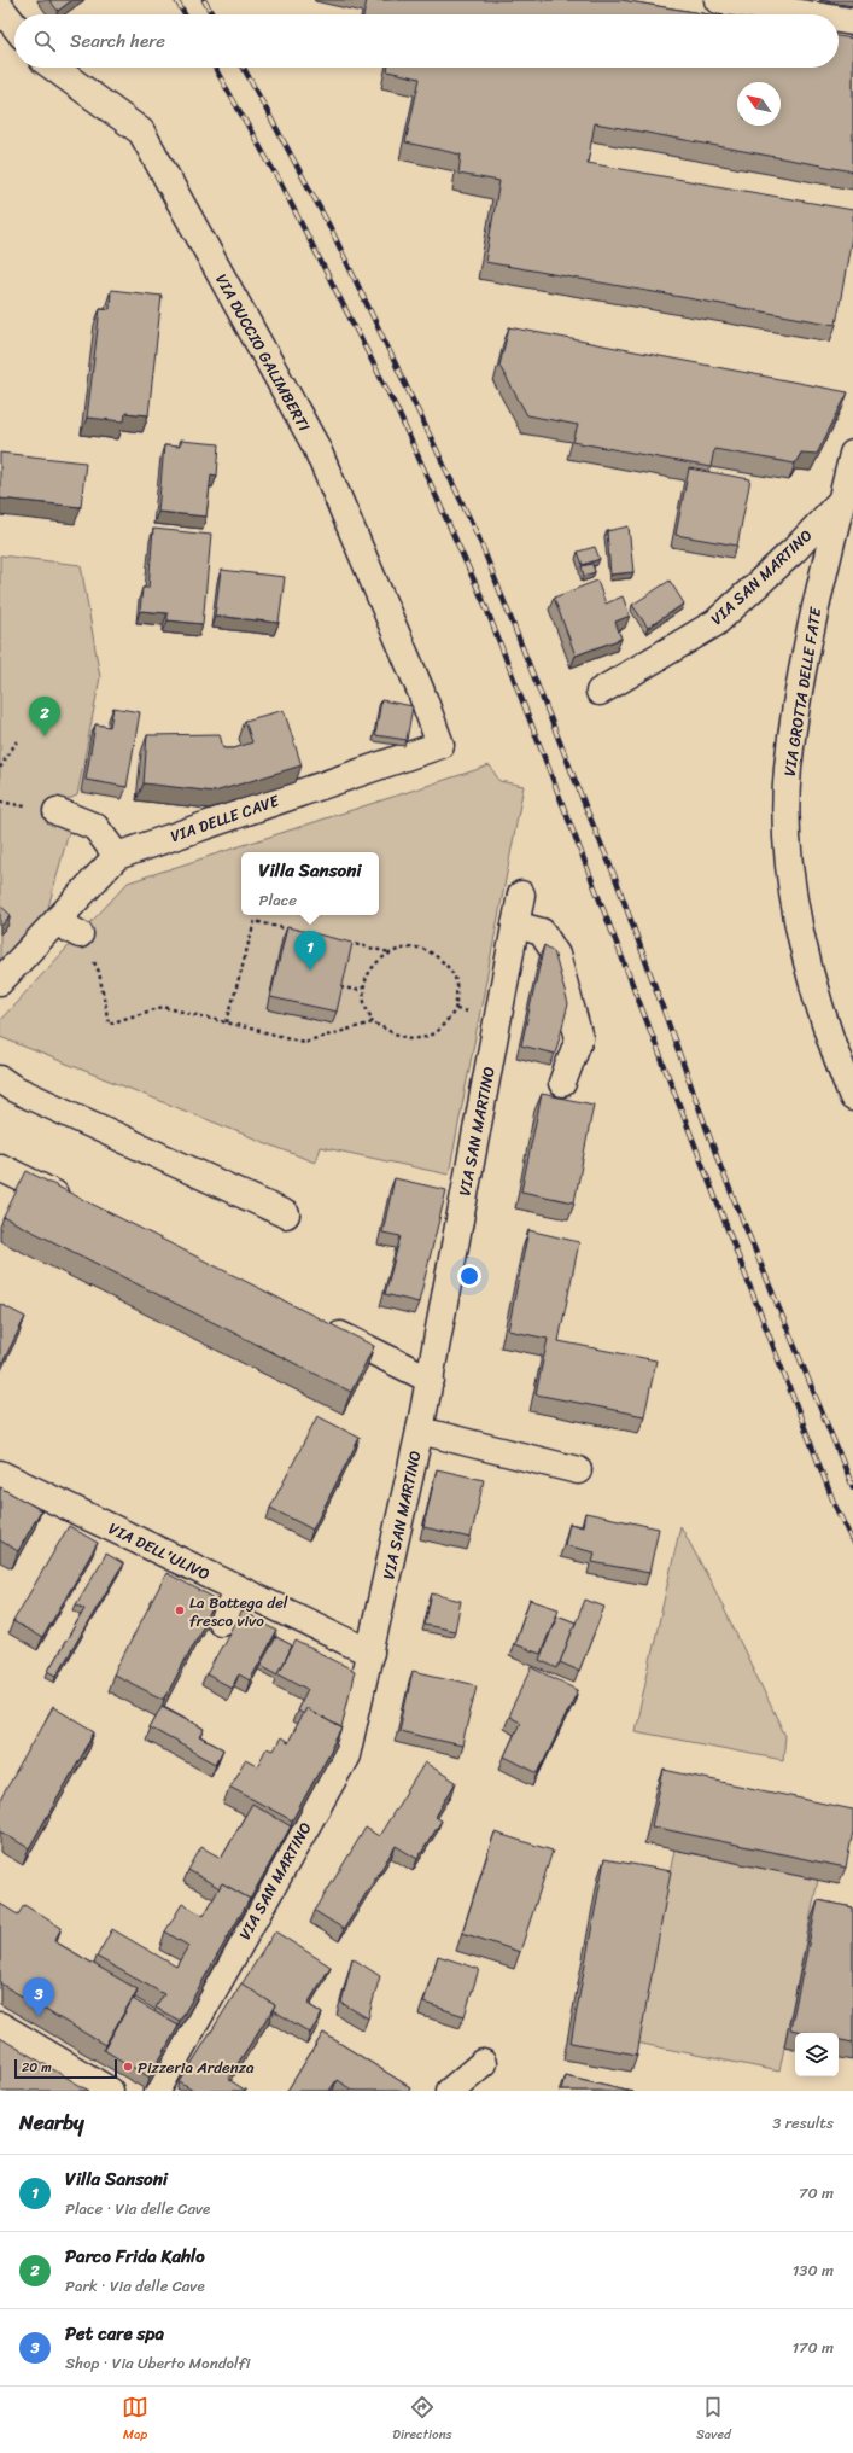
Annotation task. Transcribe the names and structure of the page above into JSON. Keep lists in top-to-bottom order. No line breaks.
{"streets":{"street":["VIA DUCCIO GALIMBERTI","VIA SAN MARTINO","VIA GROTTA DELLE FATE","VIA DELLE CAVE","VIA DELL'ULIVO"]},"crossings":[["VIA DUCCIO GALIMBERTI","VIA DELLE CAVE"],["VIA SAN MARTINO","VIA GROTTA DELLE FATE"],["VIA SAN MARTINO","VIA DELL'ULIVO"]],"places":["La Bottega del fresco vivo","Pizzeria Ardenza"],"scale_bar":"20 m","north":"top left","page":{"search":"Search here","pins":["2","1","3"],"popup":["Villa Sansoni","Place"],"scale":"20 m","heading":["Nearby","3 results"],"list":[{"mark":"1","name":"Villa Sansoni","note":"Place · Via delle Cave","value":"70 m"},{"mark":"2","name":"Parco Frida Kahlo","note":"Park · Via delle Cave","value":"130 m"},{"mark":"3","name":"Pet care spa","note":"Shop · Via Uberto Mondolfi","value":"170 m"}],"nav":["Map","Directions","Saved"]}}
